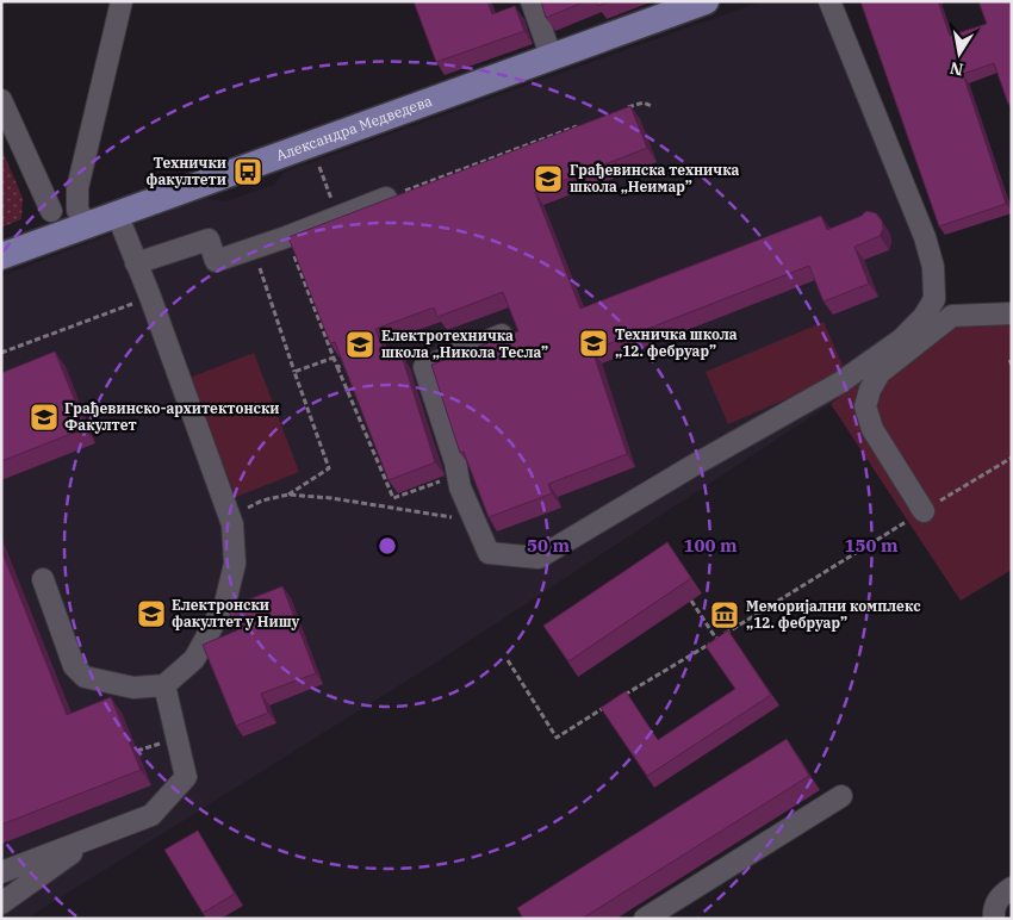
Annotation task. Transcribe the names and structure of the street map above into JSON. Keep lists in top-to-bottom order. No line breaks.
{"streets":{"main road":["Александра Медведева"]},"places":{"bus stop":["Технички факултети"],"school or university":["Грађевинска техничка школа „Неимар”","Техничка школа „12. фебруар”","Електротехничка школа „Никола Тесла”","Грађевинско-архитектонски Факултет","Електронски факултет у Нишу"],"museum":["Меморијални комплекс „12. фебруар”"]},"north":"bottom","rings":["50 m","100 m","150 m"]}
